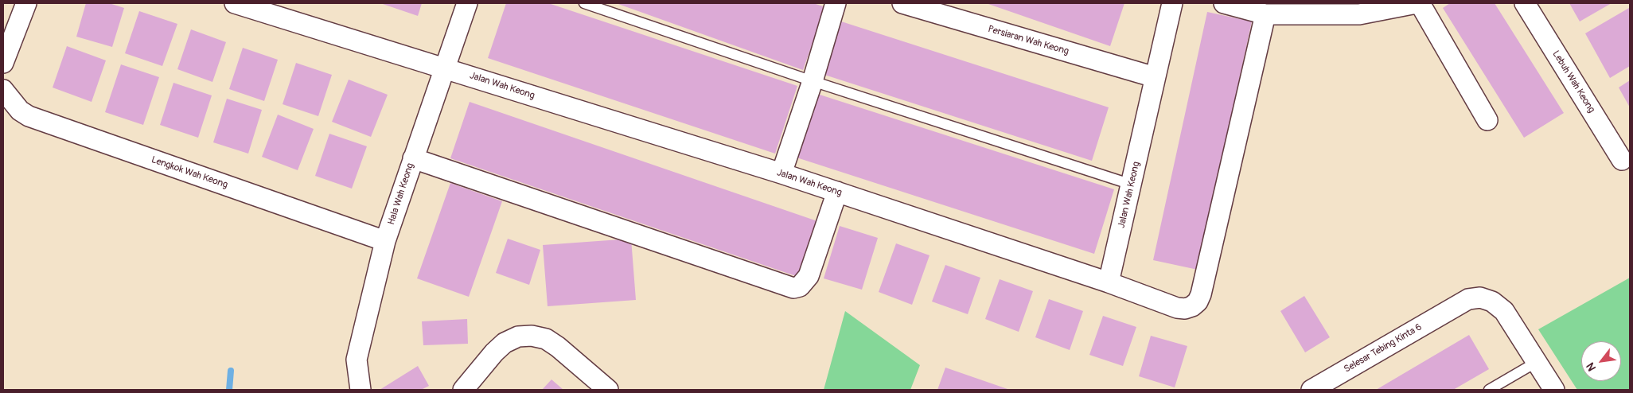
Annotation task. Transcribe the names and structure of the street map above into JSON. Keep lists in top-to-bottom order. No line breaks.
{"streets":{"street":["Persiaran Wah Keong","Lebuh Wah Keong","Jalan Wah Keong","Lengkok Wah Keong","Hala Wah Keong","Selesar Tebing Kinta 6"]},"crossings":[["Persiaran Wah Keong","Jalan Wah Keong"],["Jalan Wah Keong","Hala Wah Keong"],["Lengkok Wah Keong","Hala Wah Keong"]],"north":"bottom left"}
